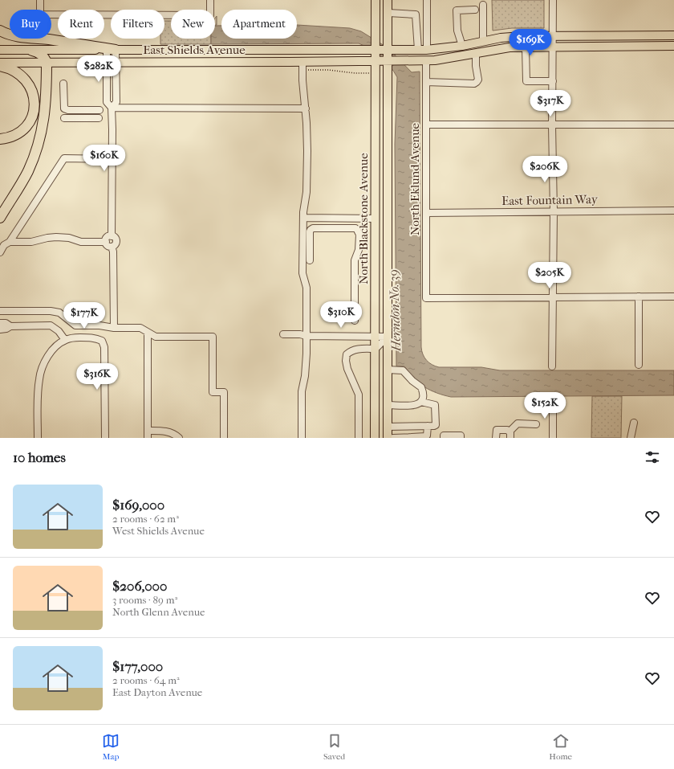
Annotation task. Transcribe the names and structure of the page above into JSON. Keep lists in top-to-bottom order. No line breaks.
{"streets":{"main road":["East Shields Avenue","North Blackstone Avenue"],"street":["North Eklund Avenue","East Fountain Way"]},"crossings":[["East Shields Avenue","North Eklund Avenue"],["East Shields Avenue","North Blackstone Avenue"],["North Eklund Avenue","East Fountain Way"]],"water":["Herndon No. 39"],"page":{"chip":["Buy","Rent","Filters","New","Apartment"],"price":["$169K","$282K","$317K","$160K","$206K","$205K","$310K","$177K","$316K","$152K"],"heading":"10 homes","list":[{"name":"$169,000","note":"2 rooms · 62 m² · West Shields Avenue"},{"name":"$206,000","note":"3 rooms · 89 m² · North Glenn Avenue"},{"name":"$177,000","note":"2 rooms · 64 m² · East Dayton Avenue"}],"tabs":["Map","Saved","Home"]}}
